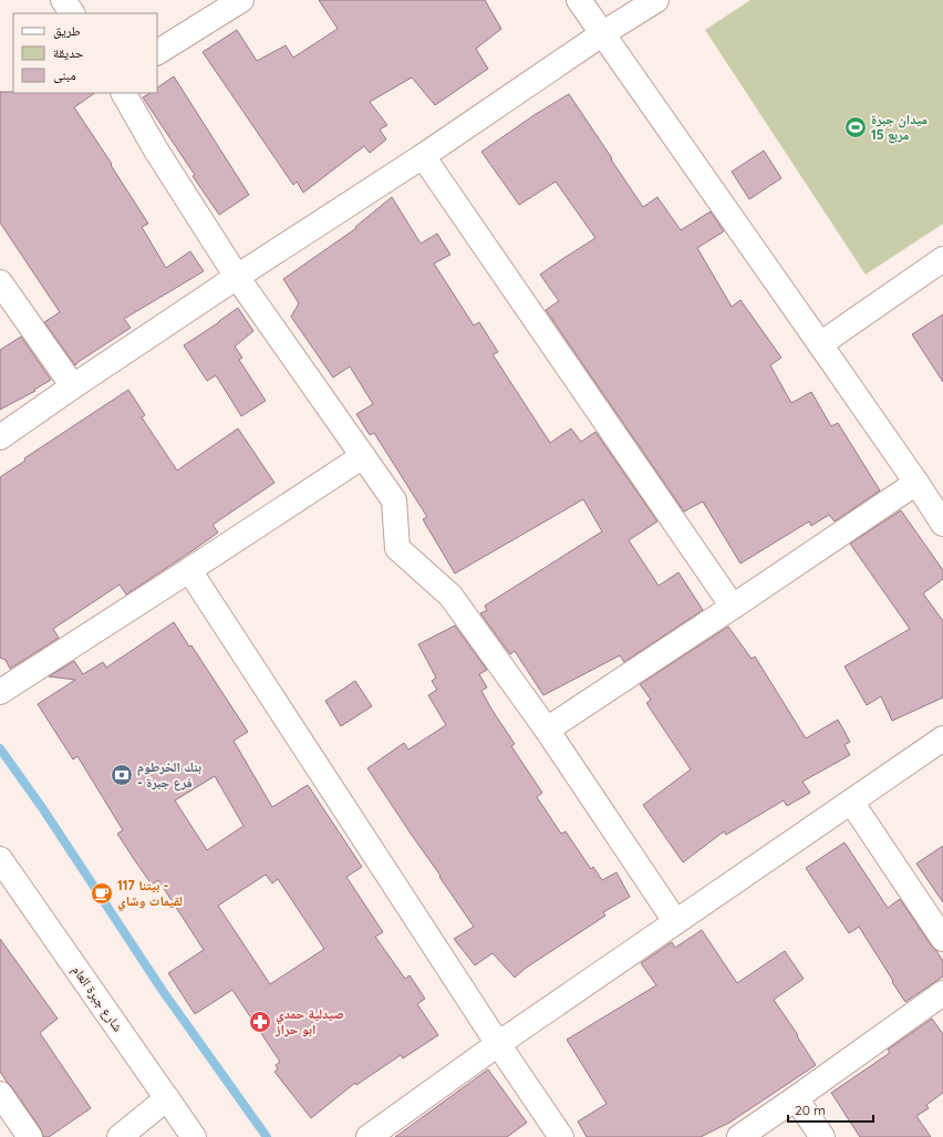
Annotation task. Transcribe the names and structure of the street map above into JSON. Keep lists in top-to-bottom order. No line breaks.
{"streets":{"street":["شارع جبرة العام"]},"places":{"sports":["ميدان جبرة مربع 15"],"bank":["بنك الخرطوم - فرع جبرة"],"cafe":["بيتنا 117 - لقيمات وشاي"],"pharmacy":["صيدلية حمدي ابو حراز"]},"legend":["طريق","حديقة","مبنى"],"scale_bar":"20 m"}
